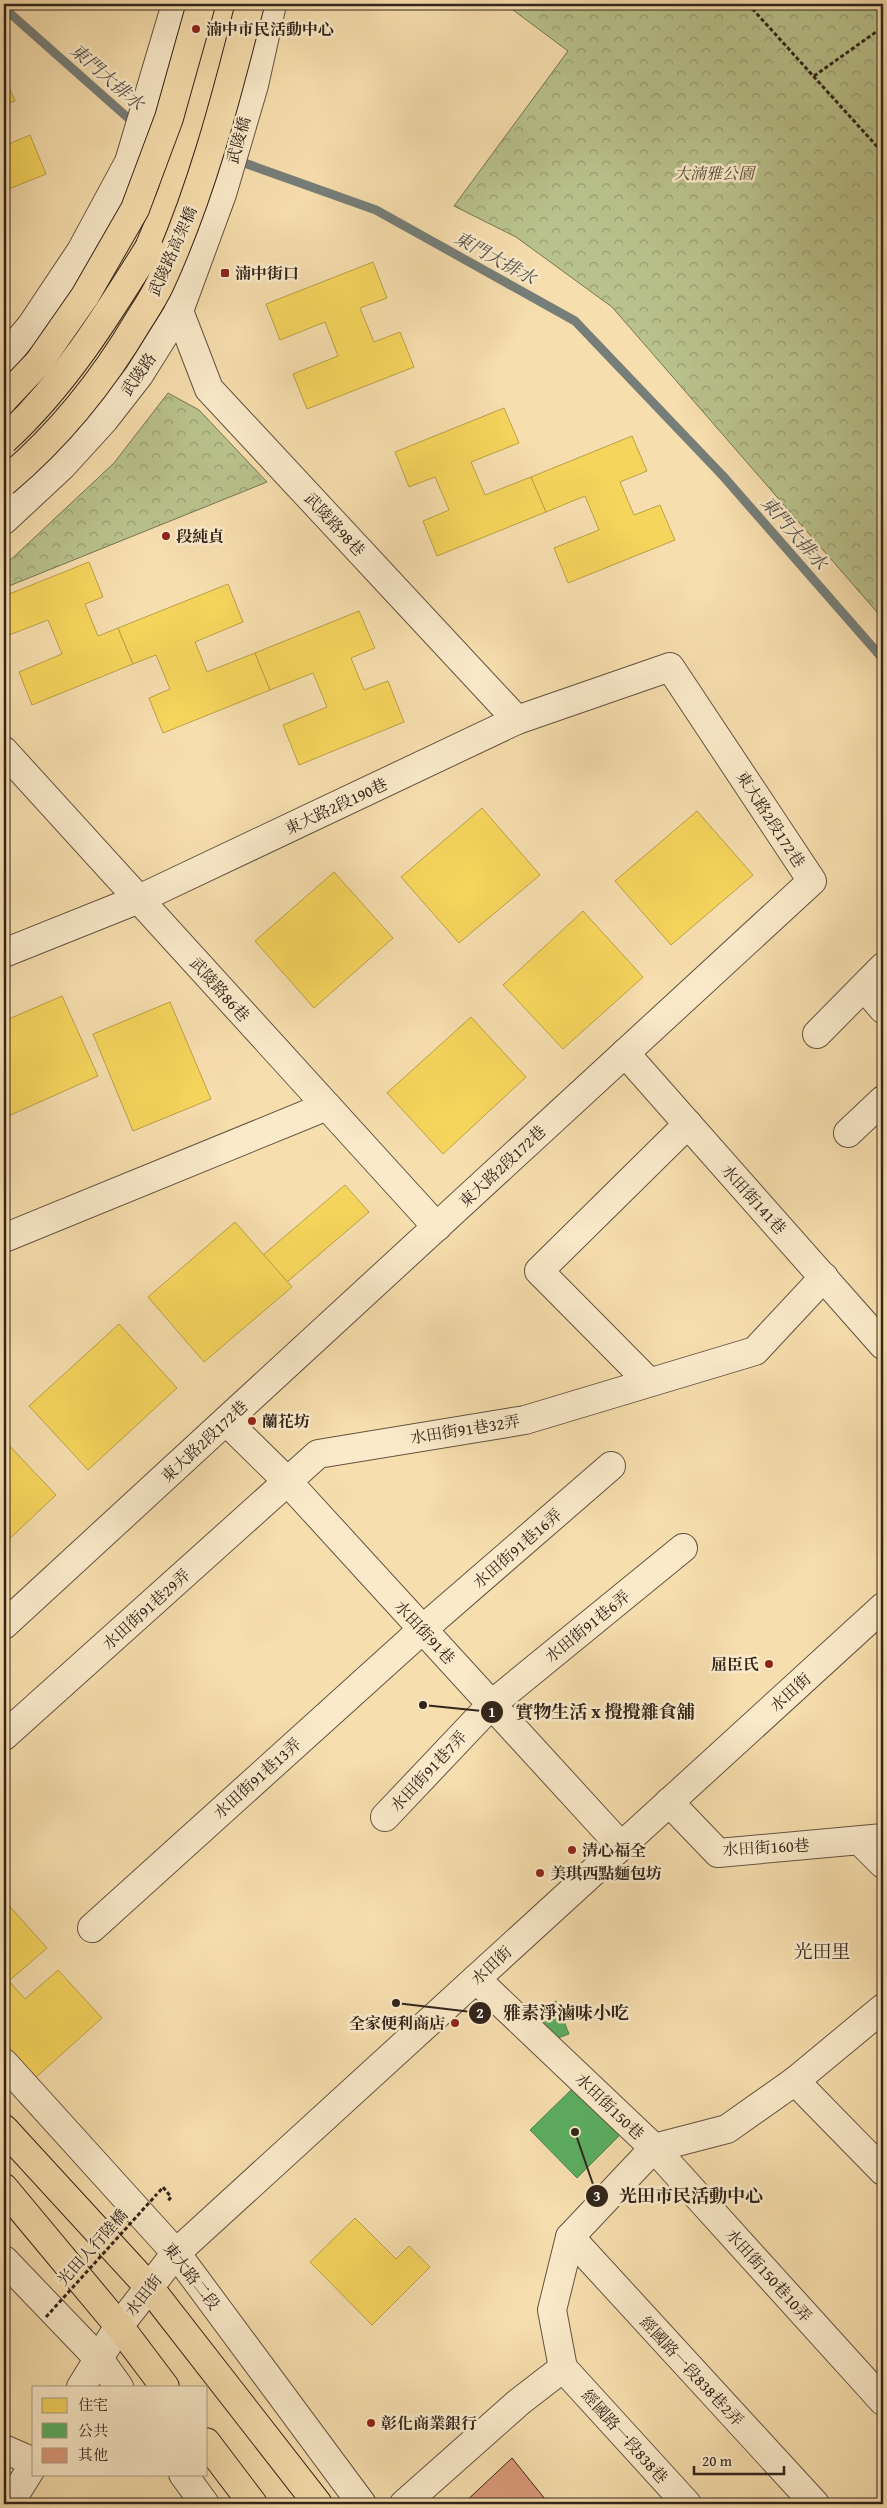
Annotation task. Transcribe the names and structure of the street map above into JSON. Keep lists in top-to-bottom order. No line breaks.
{"streets":{"main road":["武陵路高架橋"],"street":["武陵橋","武陵路","武陵路98巷","東大路2段190巷","東大路2段172巷","武陵路86巷","水田街141巷","水田街91巷32弄","水田街91巷16弄","水田街91巷29弄","水田街91巷6弄","水田街91巷","水田街","水田街91巷7弄","水田街91巷13弄","水田街160巷","水田街150巷","水田街150巷10弄","東大路二段","經國路一段838巷2弄","經國路一段838巷"],"path":["光田人行陸橋"]},"crossings":[["武陵橋","武陵路"],["武陵路","武陵路98巷"],["武陵路98巷","東大路2段190巷"],["東大路2段190巷","東大路2段172巷"],["東大路2段190巷","武陵路86巷"],["東大路2段172巷","武陵路86巷"],["東大路2段172巷","水田街141巷"],["東大路2段172巷","水田街91巷"],["水田街141巷","水田街91巷32弄"],["水田街91巷32弄","水田街91巷29弄"],["水田街91巷32弄","水田街91巷"],["水田街91巷16弄","水田街91巷"],["水田街91巷16弄","水田街91巷13弄"],["水田街91巷29弄","水田街91巷"],["水田街91巷6弄","水田街91巷"],["水田街91巷6弄","水田街91巷7弄"],["水田街91巷","水田街"],["水田街91巷","水田街91巷7弄"],["水田街91巷","水田街91巷13弄"],["水田街","水田街160巷"],["水田街","水田街150巷"],["水田街","東大路二段"],["水田街150巷","水田街150巷10弄"]],"districts":["光田里"],"water":["東門大排水"],"parks":["大湳雅公園"],"places":{"other":["湳中市民活動中心","段純貞","蘭花坊","屈臣氏","實物生活 x 攪攪雜食舖","清心福全","美琪西點麵包坊","雅素淨滷味小吃","全家便利商店","光田市民活動中心","彰化商業銀行"],"transit":["湳中街口"]},"legend":["住宅","公共","其他"],"scale_bar":"20 m"}
